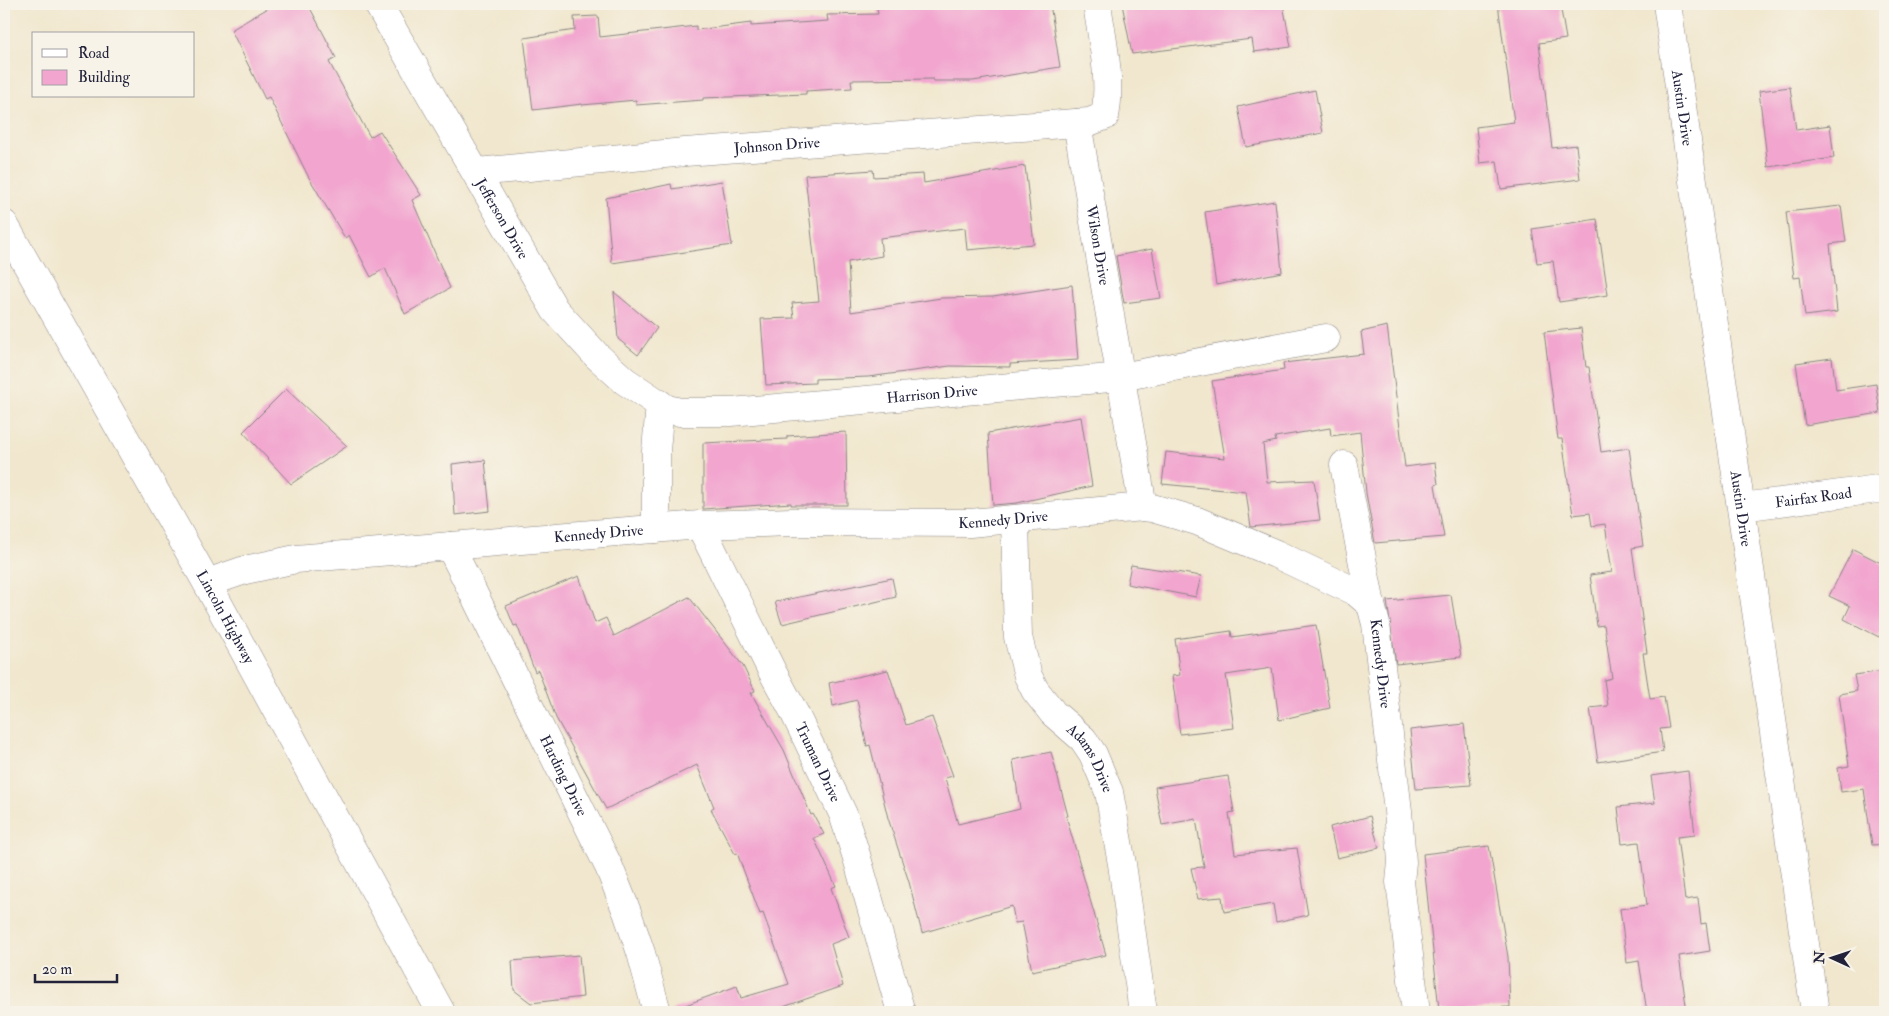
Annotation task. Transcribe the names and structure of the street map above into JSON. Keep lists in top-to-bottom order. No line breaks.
{"streets":{"street":["Austin Drive","Johnson Drive","Jefferson Drive","Wilson Drive","Harrison Drive","Fairfax Road","Kennedy Drive","Lincoln Highway","Adams Drive","Truman Drive","Harding Drive"]},"crossings":[["Austin Drive","Fairfax Road"],["Johnson Drive","Jefferson Drive"],["Johnson Drive","Wilson Drive"],["Jefferson Drive","Harrison Drive"],["Wilson Drive","Harrison Drive"],["Wilson Drive","Kennedy Drive"],["Kennedy Drive","Lincoln Highway"],["Kennedy Drive","Adams Drive"],["Kennedy Drive","Truman Drive"],["Kennedy Drive","Harding Drive"]],"legend":["Road","Building"],"scale_bar":"20 m","north":"left"}
